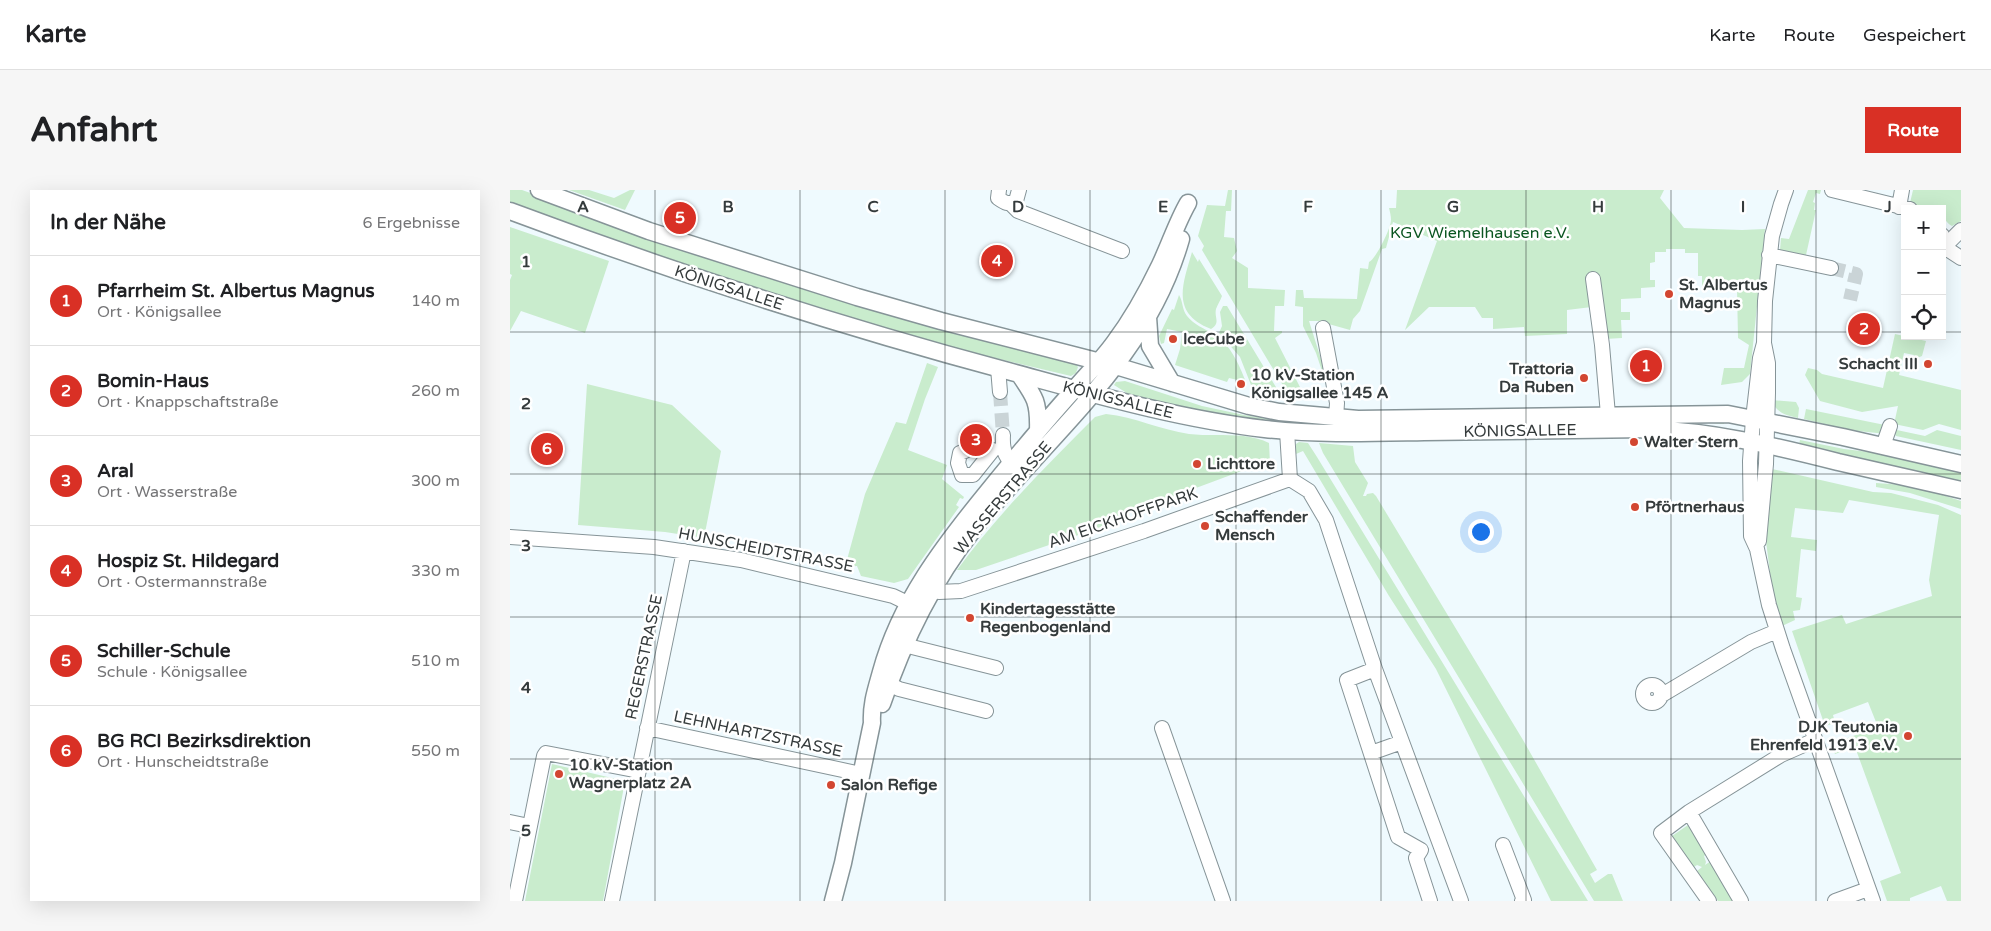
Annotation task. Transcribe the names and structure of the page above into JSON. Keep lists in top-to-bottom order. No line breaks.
{"streets":{"main road":["KÖNIGSALLEE","WASSERSTRASSE"],"street":["AM EICKHOFFPARK","HUNSCHEIDTSTRASSE","REGERSTRASSE","LEHNHARTZSTRASSE"]},"crossings":[["KÖNIGSALLEE","WASSERSTRASSE"],["WASSERSTRASSE","AM EICKHOFFPARK"],["WASSERSTRASSE","HUNSCHEIDTSTRASSE"],["WASSERSTRASSE","LEHNHARTZSTRASSE"],["HUNSCHEIDTSTRASSE","REGERSTRASSE"],["REGERSTRASSE","LEHNHARTZSTRASSE"]],"parks":["KGV Wiemelhausen e.V."],"places":["St. Albertus Magnus","IceCube","Schacht III","Trattoria Da Ruben","10 kV-Station Königsallee 145 A","Walter Stern","Lichttore","Pförtnerhaus","Schaffender Mensch","Kindertagesstätte Regenbogenland","DJK Teutonia Ehrenfeld 1913 e.V.","10 kV-Station Wagnerplatz 2A","Salon Refige"],"page":{"header":"Karte","nav":["Karte","Route","Gespeichert"],"buttons":"Route","title":"Anfahrt","heading":["In der Nähe","6 Ergebnisse"],"pins":["5","4","2","1","3","6"],"map_buttons":["+","−"],"list":[{"mark":"1","name":"Pfarrheim St. Albertus Magnus","note":"Ort · Königsallee","value":"140 m"},{"mark":"2","name":"Bomin-Haus","note":"Ort · Knappschaftstraße","value":"260 m"},{"mark":"3","name":"Aral","note":"Ort · Wasserstraße","value":"300 m"},{"mark":"4","name":"Hospiz St. Hildegard","note":"Ort · Ostermannstraße","value":"330 m"},{"mark":"5","name":"Schiller-Schule","note":"Schule · Königsallee","value":"510 m"},{"mark":"6","name":"BG RCI Bezirksdirektion","note":"Ort · Hunscheidtstraße","value":"550 m"}]},"grid":{"columns":["A","B","C","D","E","F","G","H","I","J"],"rows":["1","2","3","4","5"]}}
